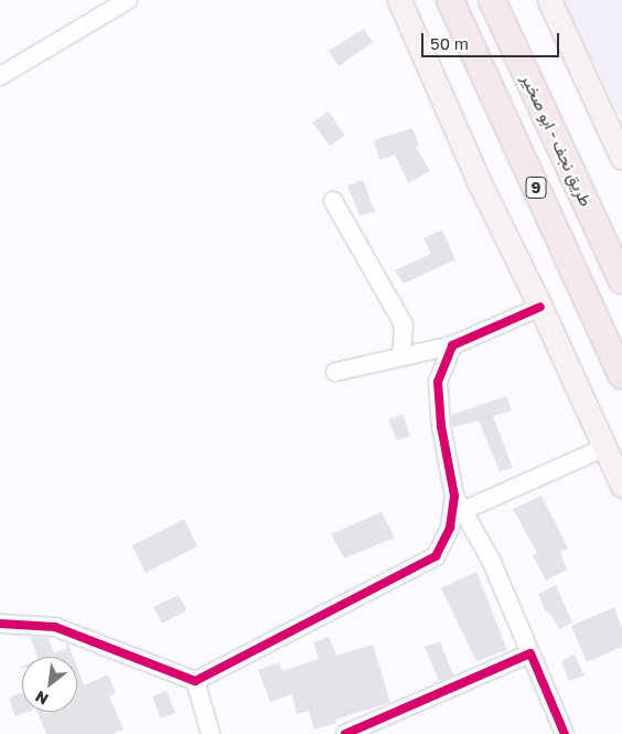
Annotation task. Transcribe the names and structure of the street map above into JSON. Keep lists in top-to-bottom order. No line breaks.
{"streets":{"highway":["طريق نجف - ابو صخير","9"]},"scale_bar":"50 m","north":"bottom left"}
